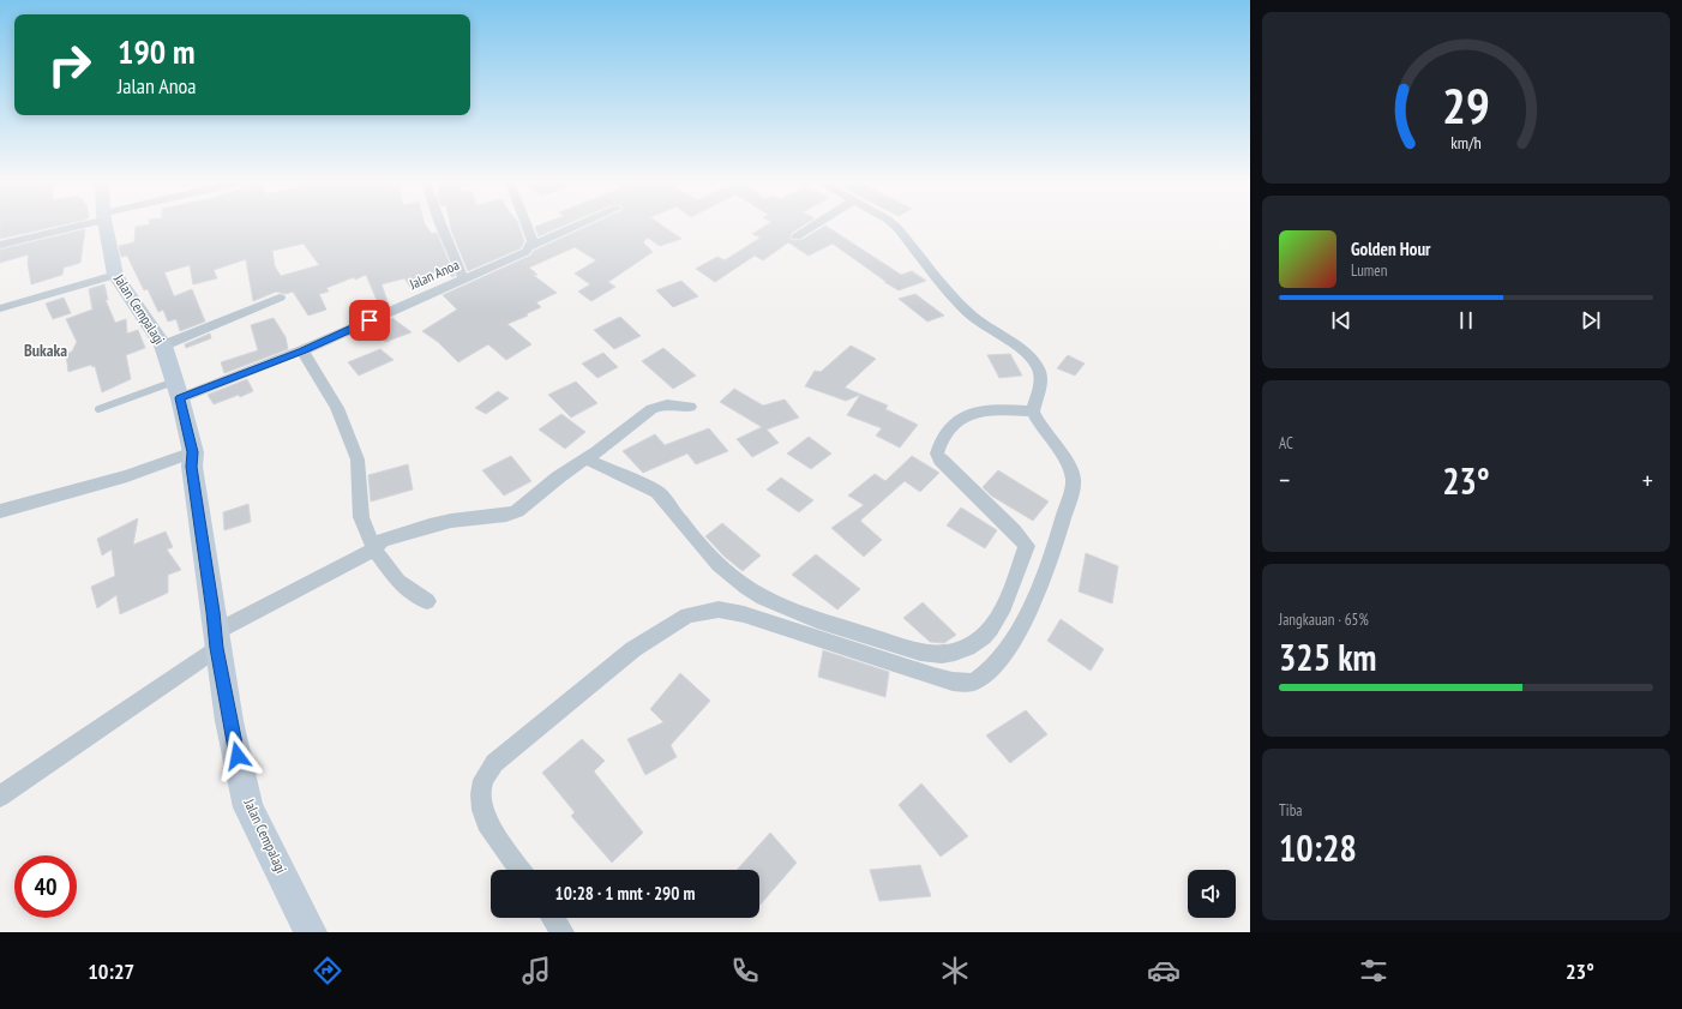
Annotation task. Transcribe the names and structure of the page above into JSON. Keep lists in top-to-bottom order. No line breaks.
{"streets":{"street":["Jalan Anoa","Jalan Cempalagi"]},"crossings":[["Jalan Anoa","Jalan Cempalagi"]],"districts":["Bukaka"],"page":{"turn":["190 m","Jalan Anoa"],"song":["Golden Hour","Lumen"],"tile":["AC",["Jangkauan · 65%","325 km"],["Tiba","10:28"]],"heat":["−","23°","+"],"limit":"40","trip":"10:28 · 1 mnt · 290 m","tabs":["10:27","23°"],"gauge":["29","km/h"]}}
